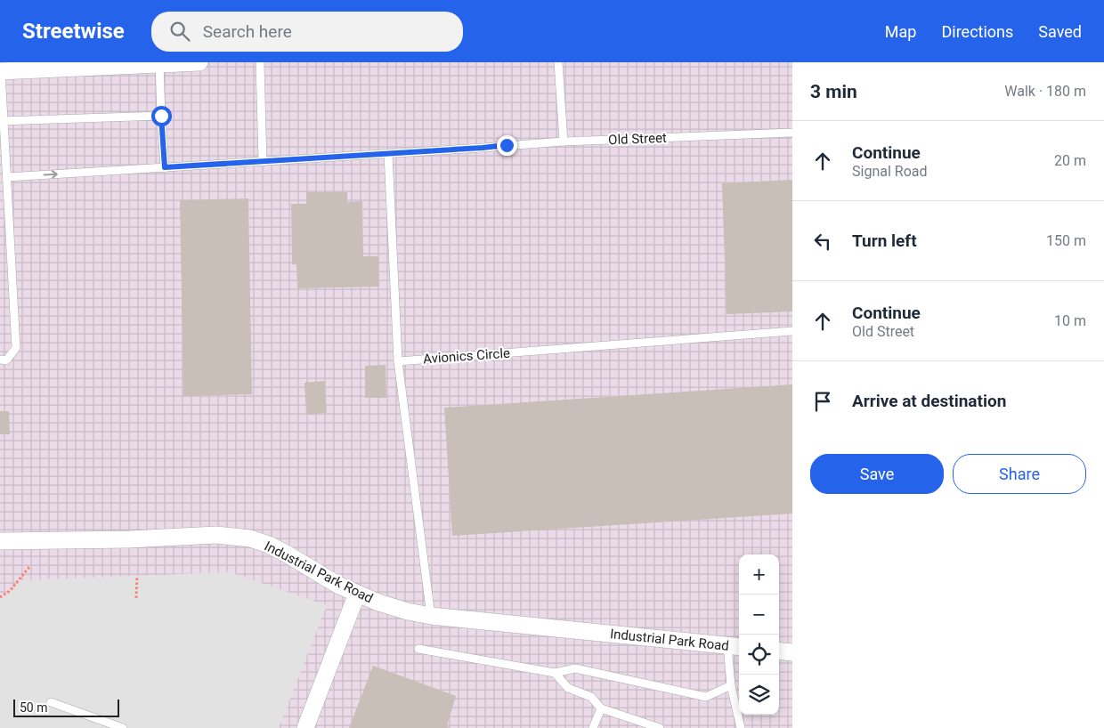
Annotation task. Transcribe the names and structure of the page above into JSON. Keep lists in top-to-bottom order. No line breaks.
{"streets":{"street":["Industrial Park Road"],"lane":["Old Street","Avionics Circle"]},"scale_bar":"50 m","page":{"header":"Streetwise","search":"Search here","nav":["Map","Directions","Saved"],"heading":["3 min","Walk · 180 m"],"list":[["Continue","Signal Road","20 m"],["Turn left","150 m"],["Continue","Old Street","10 m"],"Arrive at destination"],"buttons":["Save","Share"],"map_buttons":["+","−"],"scale":"50 m"}}
